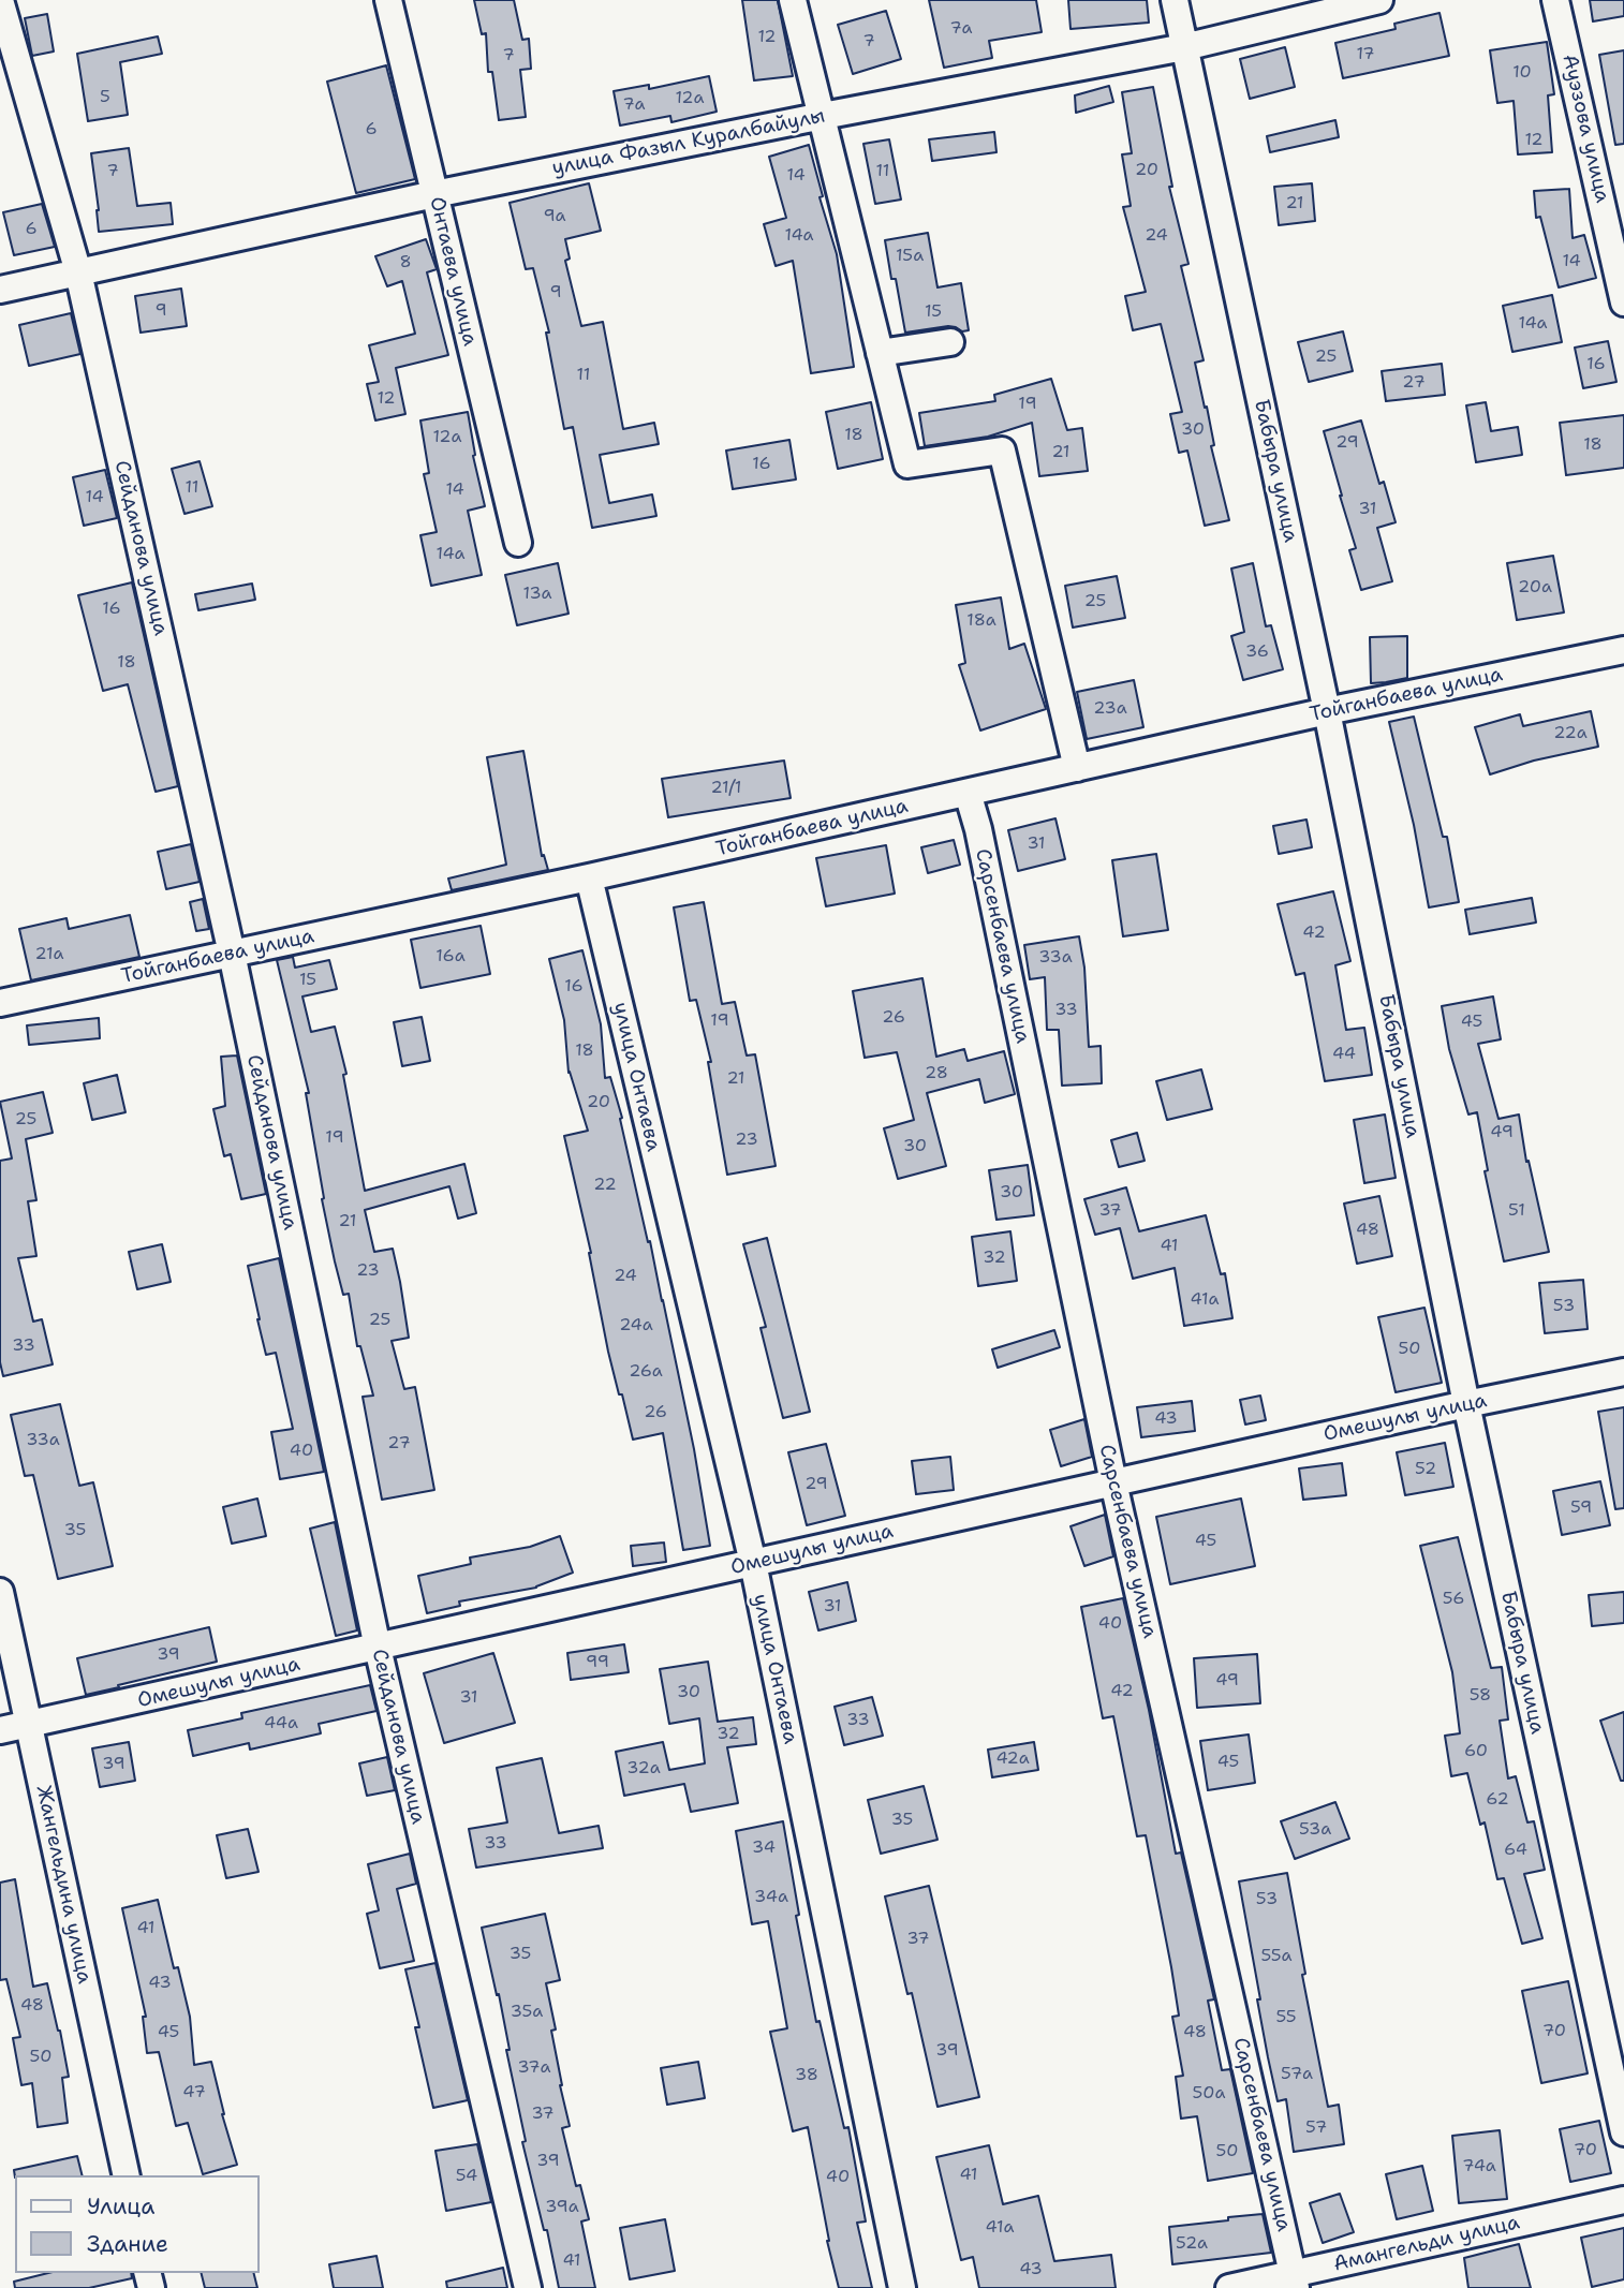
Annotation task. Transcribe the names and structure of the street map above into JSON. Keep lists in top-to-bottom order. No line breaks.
{"streets":{"street":["Ауэзова улица","улица Фазыл Куралбайулы","Онтаева улица","Бабыра улица","Сейданова улица","Тойганбаева улица","Сарсенбаева улица","улица Онтаева","Омешулы улица","Жангельдина улица","Амангельди улица"]},"crossings":[["улица Фазыл Куралбайулы","Онтаева улица"],["улица Фазыл Куралбайулы","Бабыра улица"],["улица Фазыл Куралбайулы","Сейданова улица"],["Бабыра улица","Тойганбаева улица"],["Бабыра улица","Омешулы улица"],["Сейданова улица","Тойганбаева улица"],["Сейданова улица","Омешулы улица"],["Тойганбаева улица","Сарсенбаева улица"],["Тойганбаева улица","улица Онтаева"],["Сарсенбаева улица","Омешулы улица"],["Сарсенбаева улица","Амангельди улица"],["улица Онтаева","Омешулы улица"],["Омешулы улица","Жангельдина улица"]],"house_numbers":["7а","12","7","17","7","10","5","12а","7а","6","12","20","7","11","14","21","9а","6","14а","24","15а","14","8","9","9","15","14а","25","16","11","27","12","19","30","18","12а","29","18","21","16","11","14","14","31","14а","20а","13а","25","16","18а","36","18","23а","22а","21/1","31","42","21а","16а","33а","15","16","33","26","19","45","18","44","28","21","20","25","49","19","23","30","22","30","37","51","21","48","41","32","23","24","41а","53","25","24а","33","50","26а","26","43","33а","27","40","52","29","59","35","45","56","31","40","39","99","49","42","30","58","31","33","44а","32","60","42а","45","39","32а","62","35","53а","33","34","64","34а","53","41","37","35","55а","43","48","35а","55","70","45","48","39","50","37а","57а","38","47","50а","37","57","70","50","39","74а","41","54","40","39а","41а","52а","41","43"],"legend":["Улица","Здание"]}
